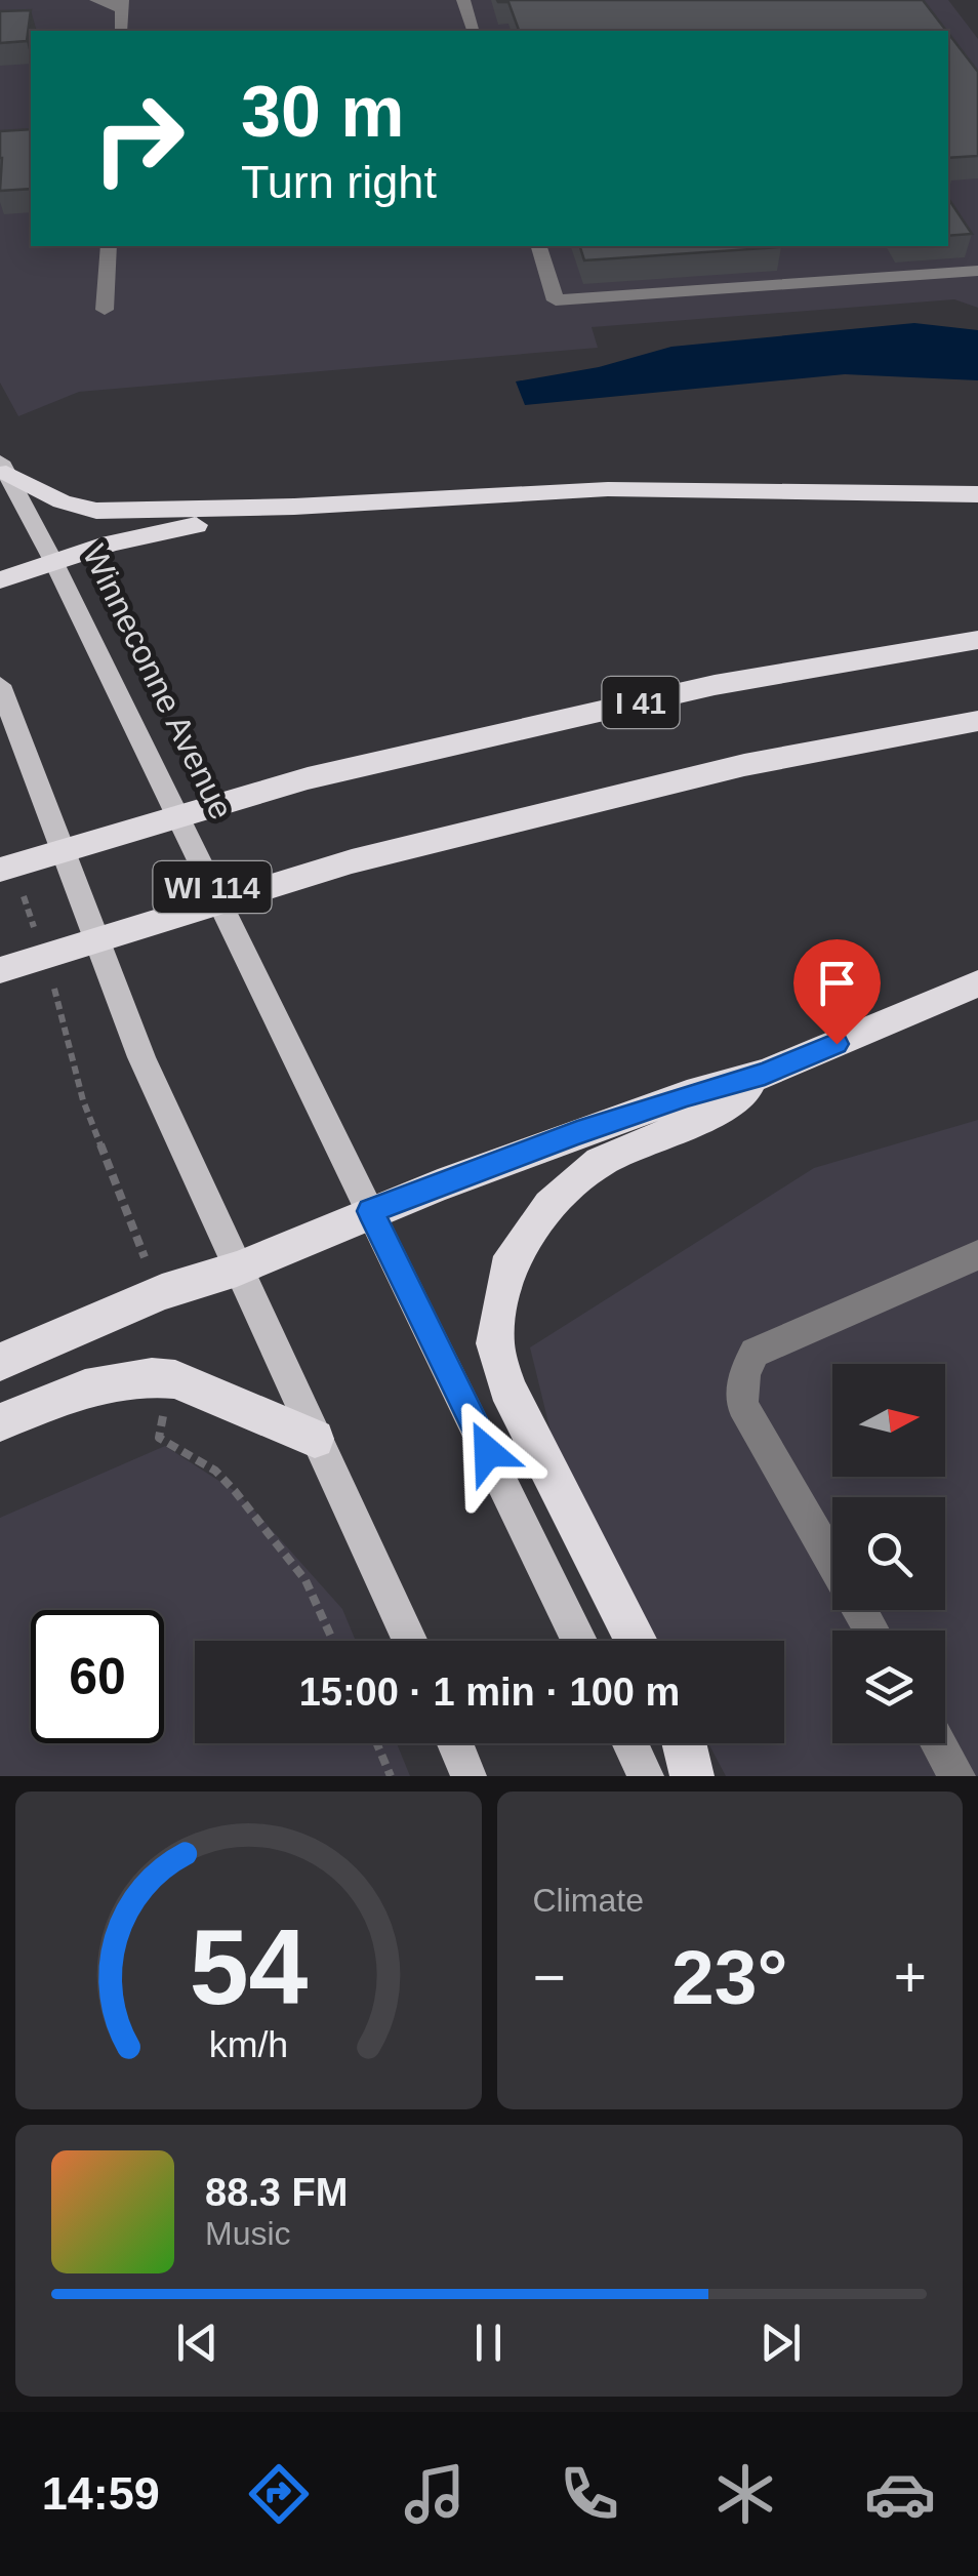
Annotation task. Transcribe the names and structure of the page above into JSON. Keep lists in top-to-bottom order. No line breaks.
{"streets":{"highway":["I 41"],"main road":["Winneconne Avenue","WI 114"]},"north":"right","page":{"turn":["30 m","Turn right"],"limit":"60","trip":"15:00 · 1 min · 100 m","tile":"Climate","heat":["−","23°","+"],"song":["88.3 FM","Music"],"tabs":"14:59","gauge":["54","km/h"]}}
